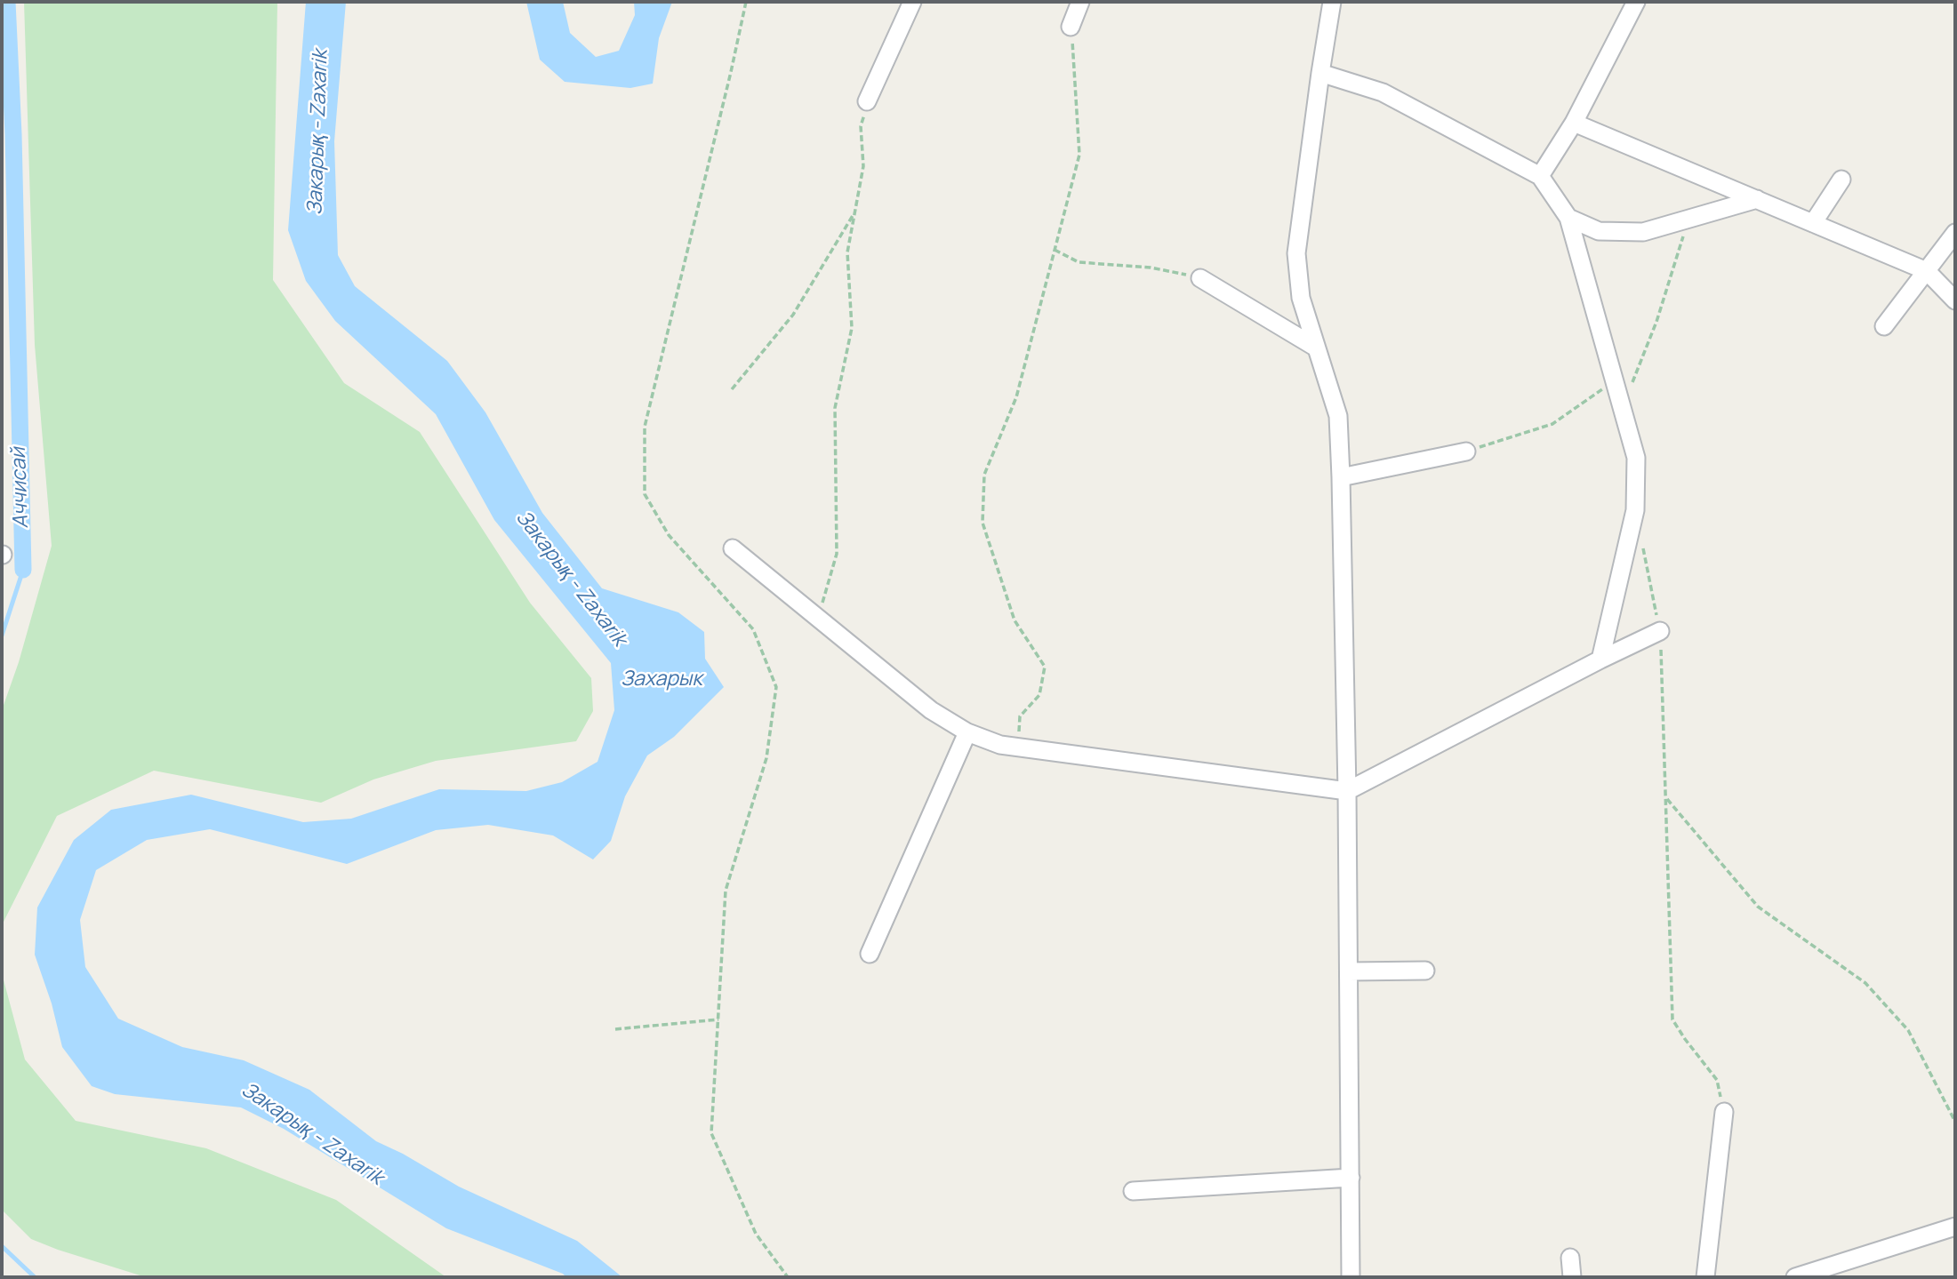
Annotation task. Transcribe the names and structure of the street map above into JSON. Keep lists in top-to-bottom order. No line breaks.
{"water":["Закарық - Zaxarik","Аччисай","Захарык"]}
